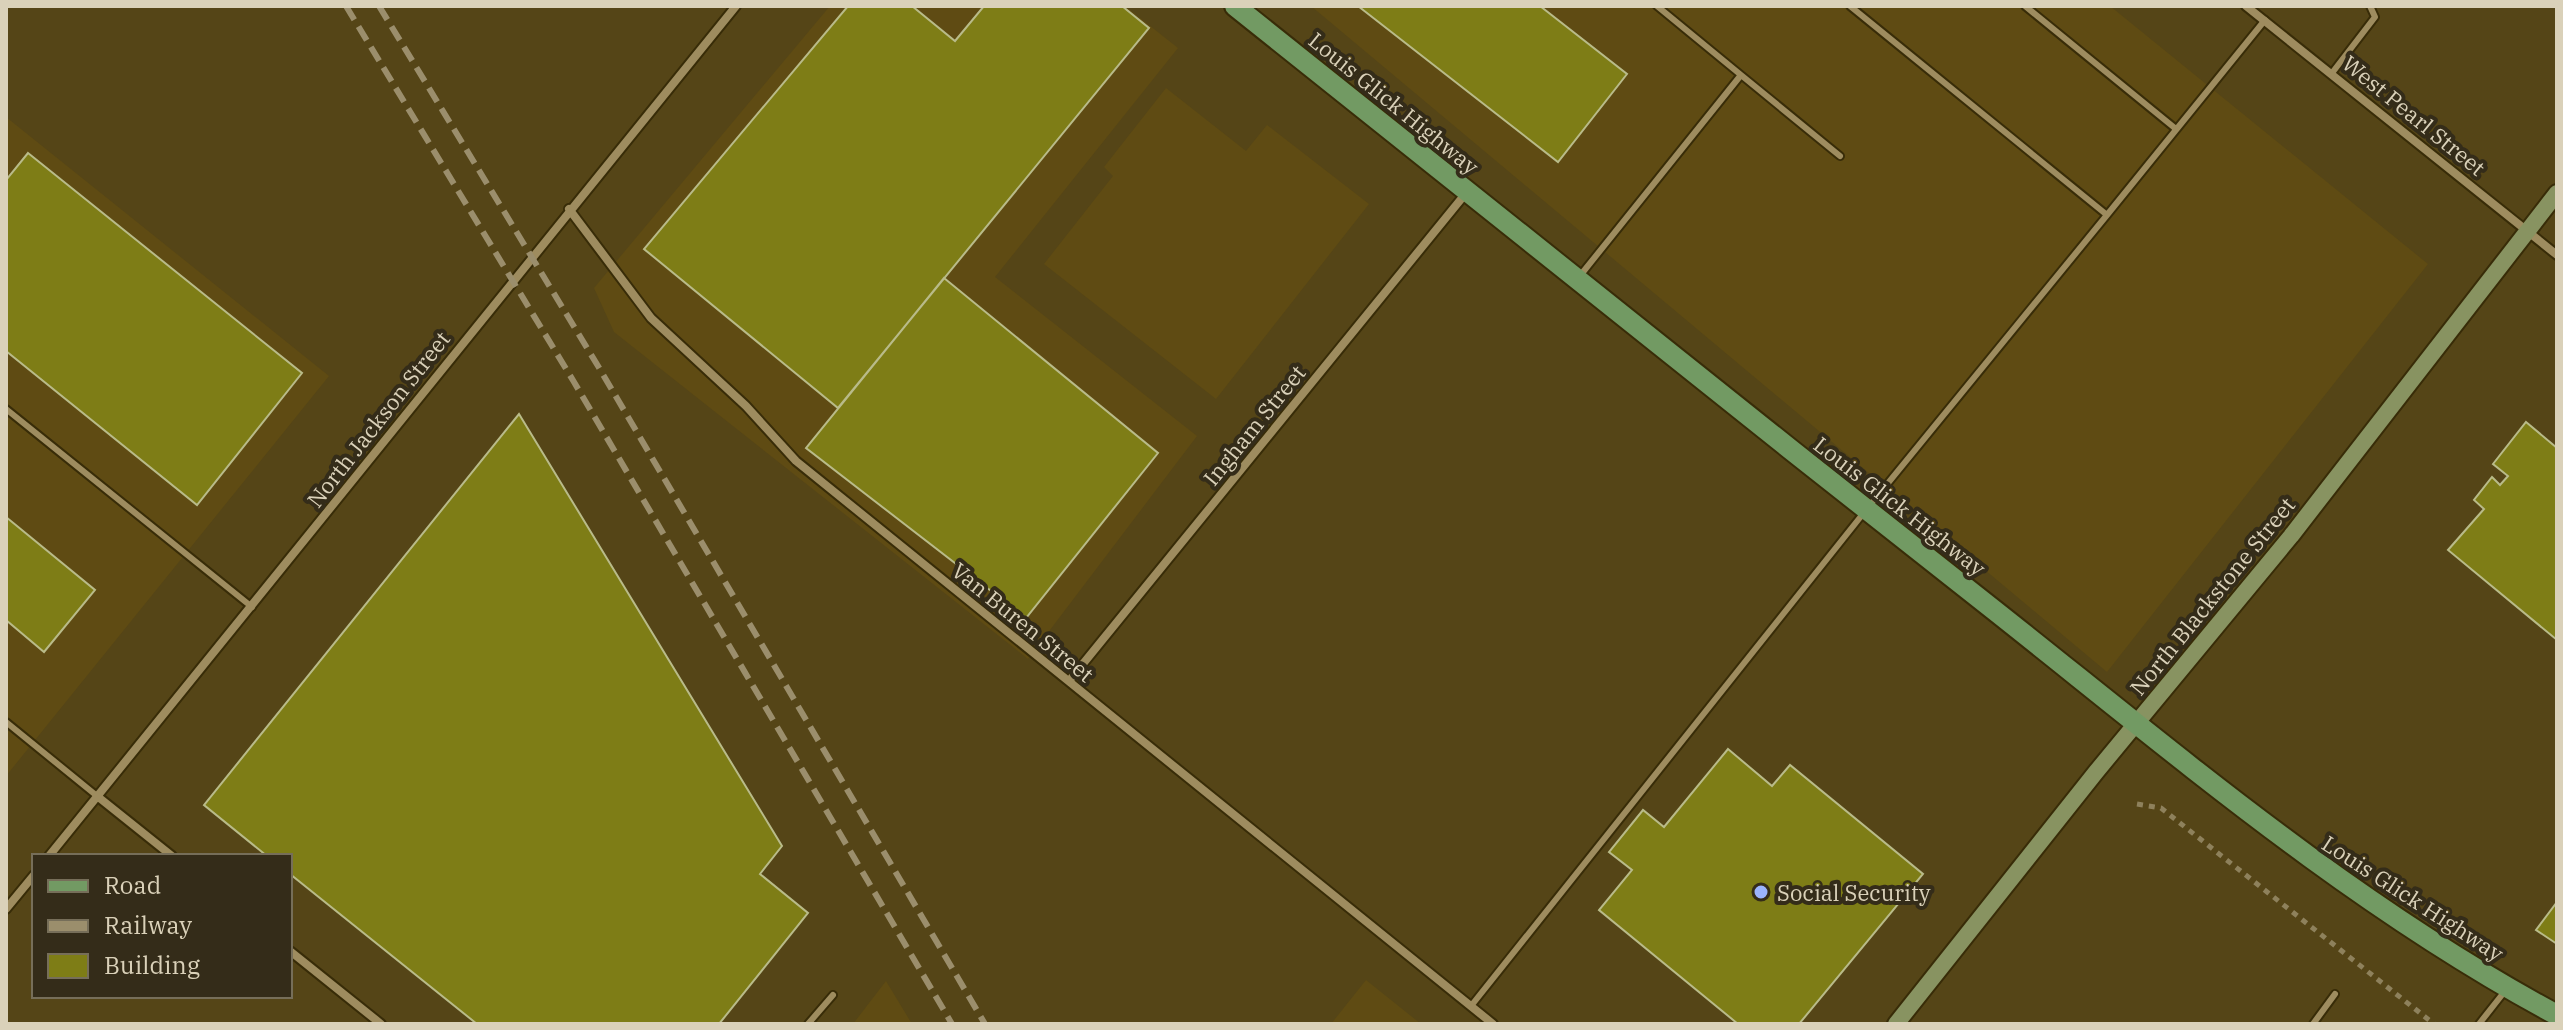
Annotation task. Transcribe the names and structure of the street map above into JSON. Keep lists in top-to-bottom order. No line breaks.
{"streets":{"main road":["Louis Glick Highway","North Blackstone Street"],"street":["West Pearl Street","North Jackson Street","Ingham Street","Van Buren Street"]},"crossings":[["Louis Glick Highway","Ingham Street"],["Louis Glick Highway","North Blackstone Street"],["West Pearl Street","North Blackstone Street"],["North Jackson Street","Van Buren Street"],["Ingham Street","Van Buren Street"]],"places":["Social Security"],"legend":["Road","Railway","Building"]}
